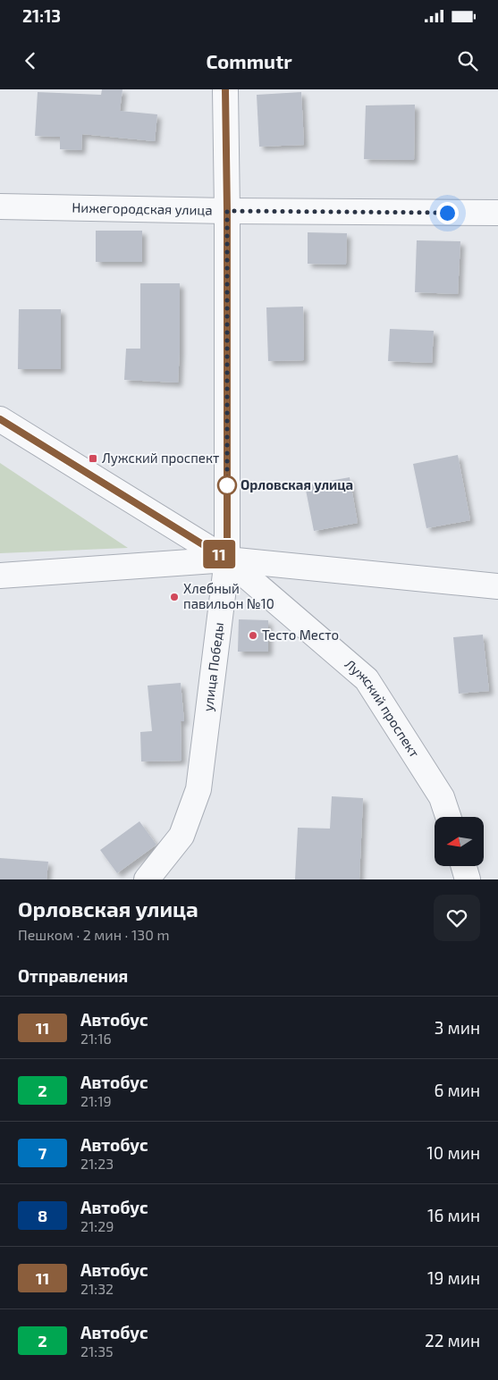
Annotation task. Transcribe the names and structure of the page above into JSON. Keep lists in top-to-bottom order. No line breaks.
{"streets":{"street":["Нижегородская улица","улица Победы","Лужский проспект"]},"crossings":[["Нижегородская улица","улица Победы"],["улица Победы","Лужский проспект"]],"places":{"transit":["Лужский проспект"],"other":["Орловская улица","Хлебный павильон №10","Тесто Место"]},"lines":["bus line 11"],"north":"left","page":{"status":"21:13","header":"Commutr","on_map":"11","heading":[["Орловская улица","Пешком · 2 мин · 130 m"],"Отправления"],"list":[{"mark":"11","name":"Автобус","note":"21:16","value":"3 мин"},{"mark":"2","name":"Автобус","note":"21:19","value":"6 мин"},{"mark":"7","name":"Автобус","note":"21:23","value":"10 мин"},{"mark":"8","name":"Автобус","note":"21:29","value":"16 мин"},{"mark":"11","name":"Автобус","note":"21:32","value":"19 мин"},{"mark":"2","name":"Автобус","note":"21:35","value":"22 мин"}]}}
